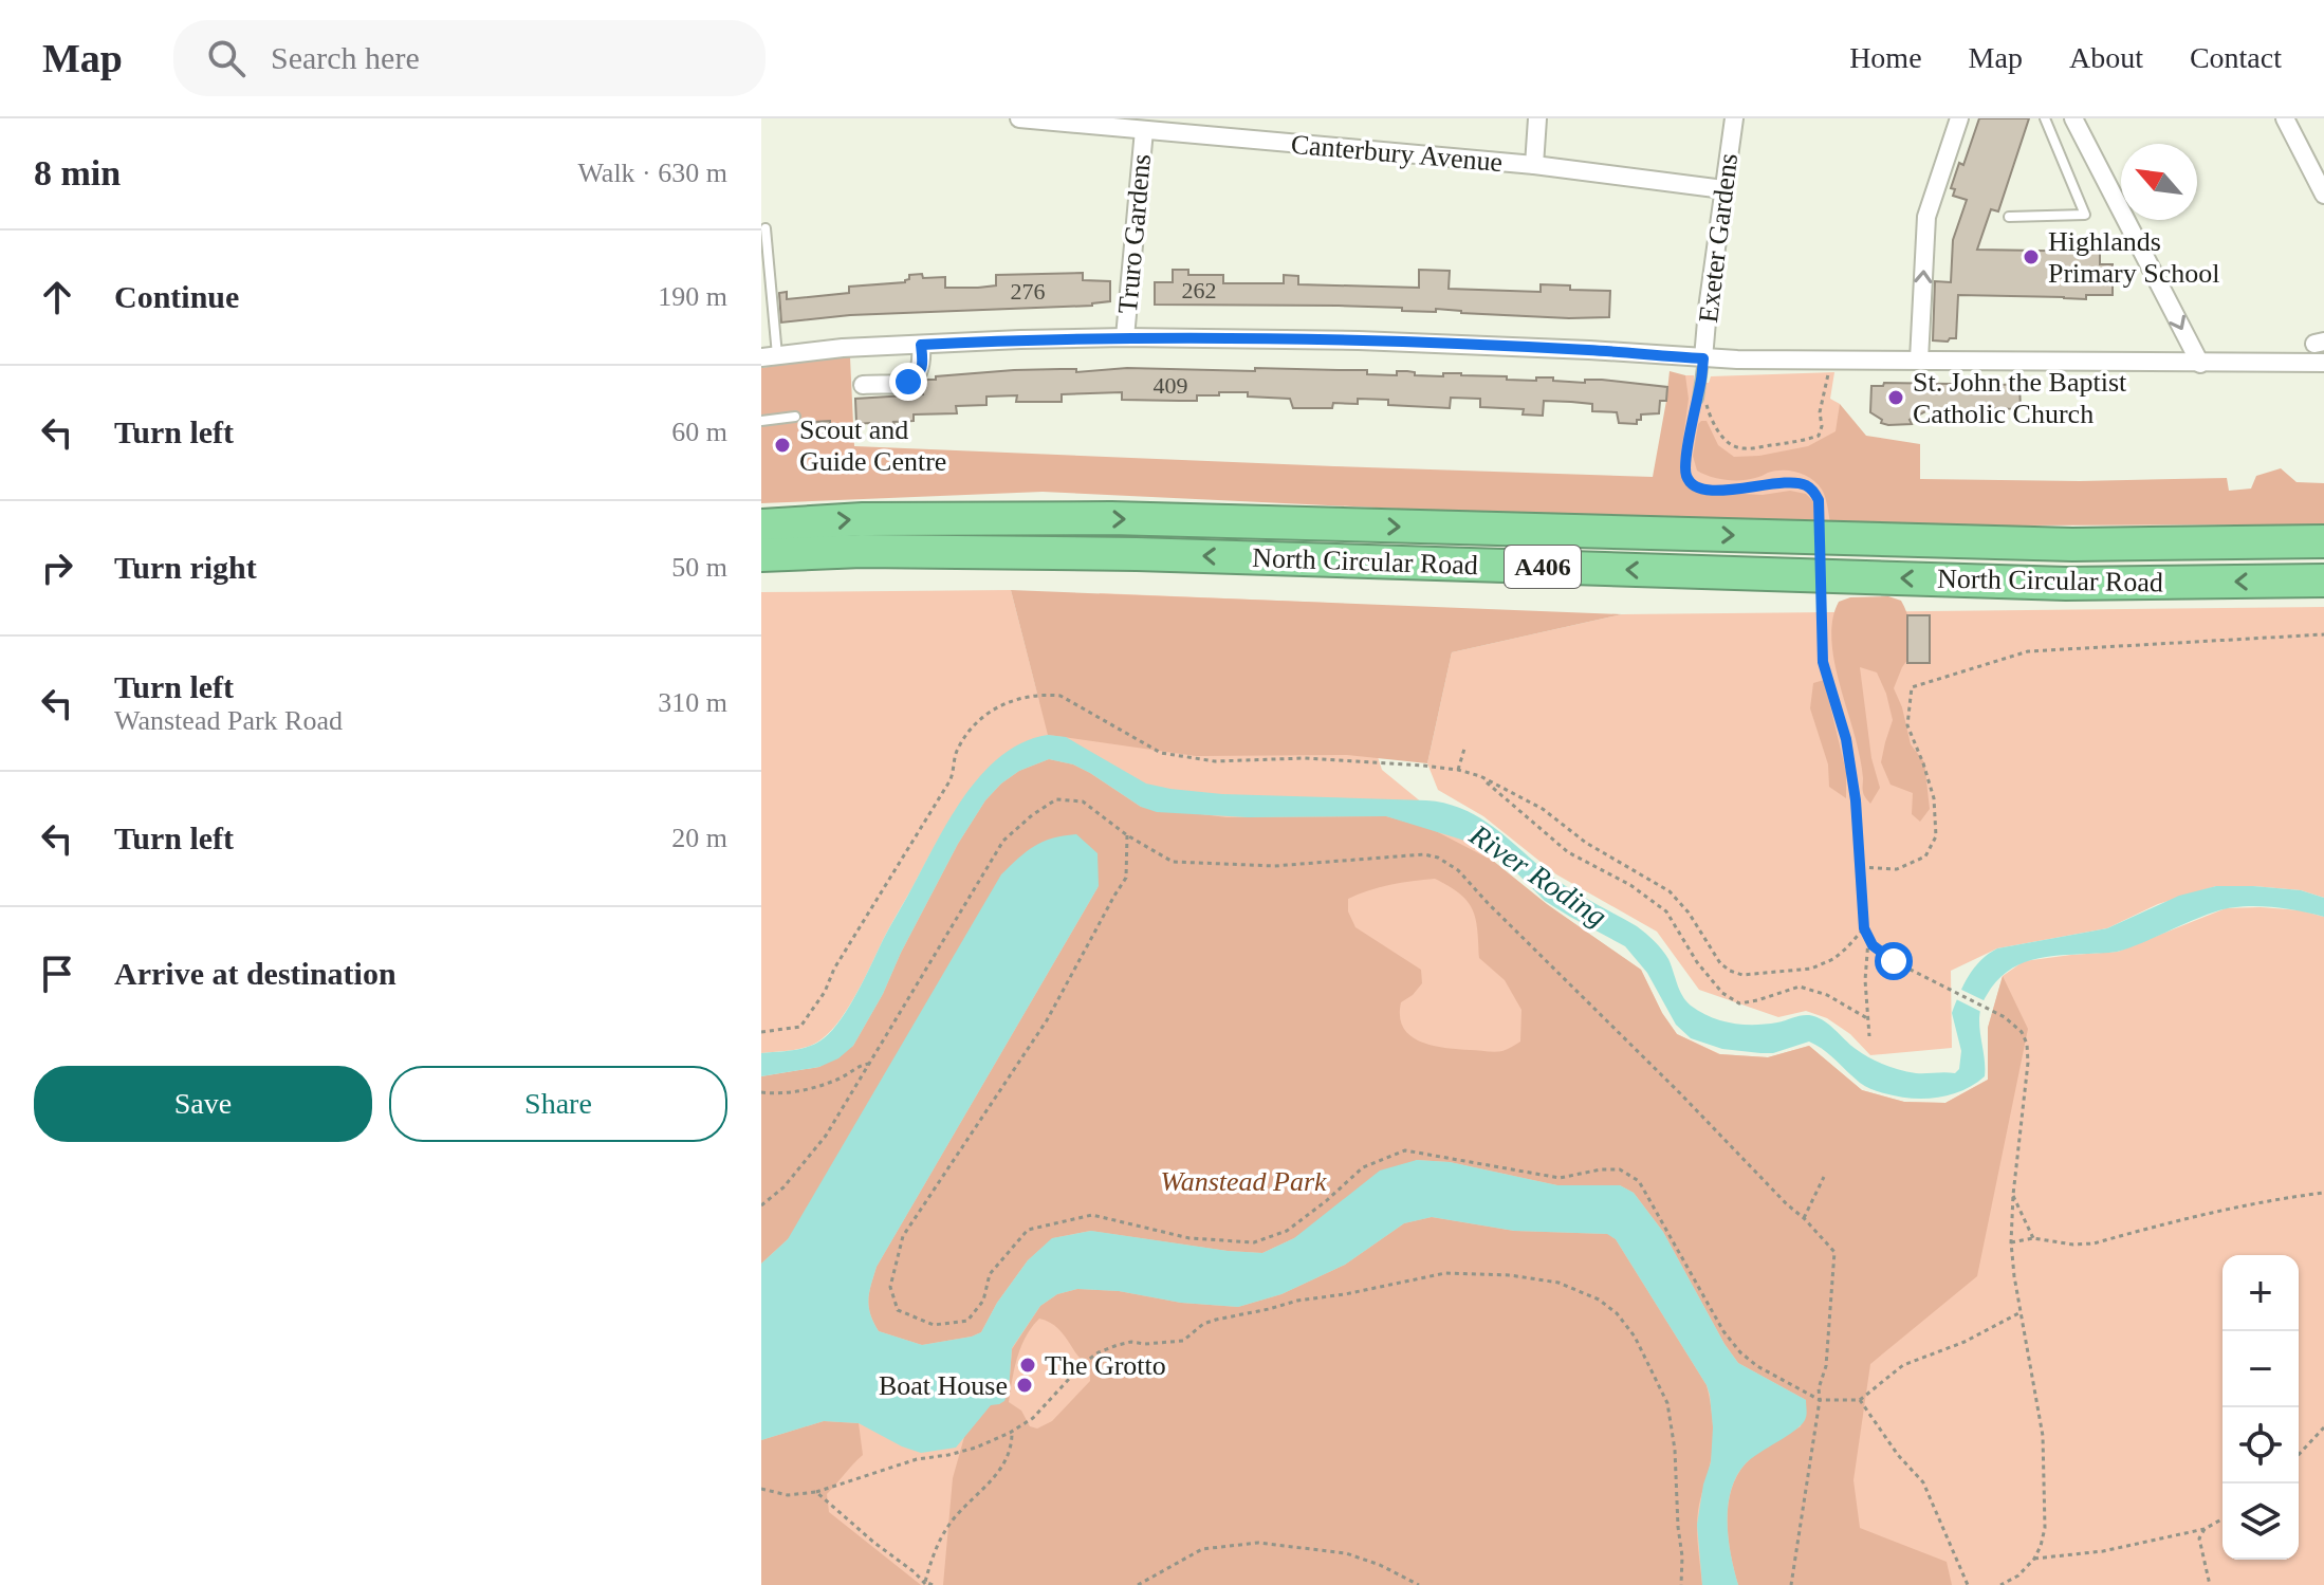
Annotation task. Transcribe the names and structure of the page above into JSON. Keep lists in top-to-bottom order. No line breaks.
{"streets":{"highway":["North Circular Road","A406"],"street":["Canterbury Avenue","Truro Gardens","Exeter Gardens"]},"crossings":[["Canterbury Avenue","Truro Gardens"],["Canterbury Avenue","Exeter Gardens"]],"water":["River Roding"],"parks":["Wanstead Park"],"places":["Highlands Primary School","St. John the Baptist Catholic Church","Scout and Guide Centre","The Grotto","Boat House"],"house_numbers":["262","276","409"],"north":"top left","page":{"header":"Map","search":"Search here","nav":["Home","Map","About","Contact"],"heading":["8 min","Walk · 630 m"],"list":[["Continue","190 m"],["Turn left","60 m"],["Turn right","50 m"],["Turn left","Wanstead Park Road","310 m"],["Turn left","20 m"],"Arrive at destination"],"buttons":["Save","Share"],"map_buttons":["+","−"]}}
